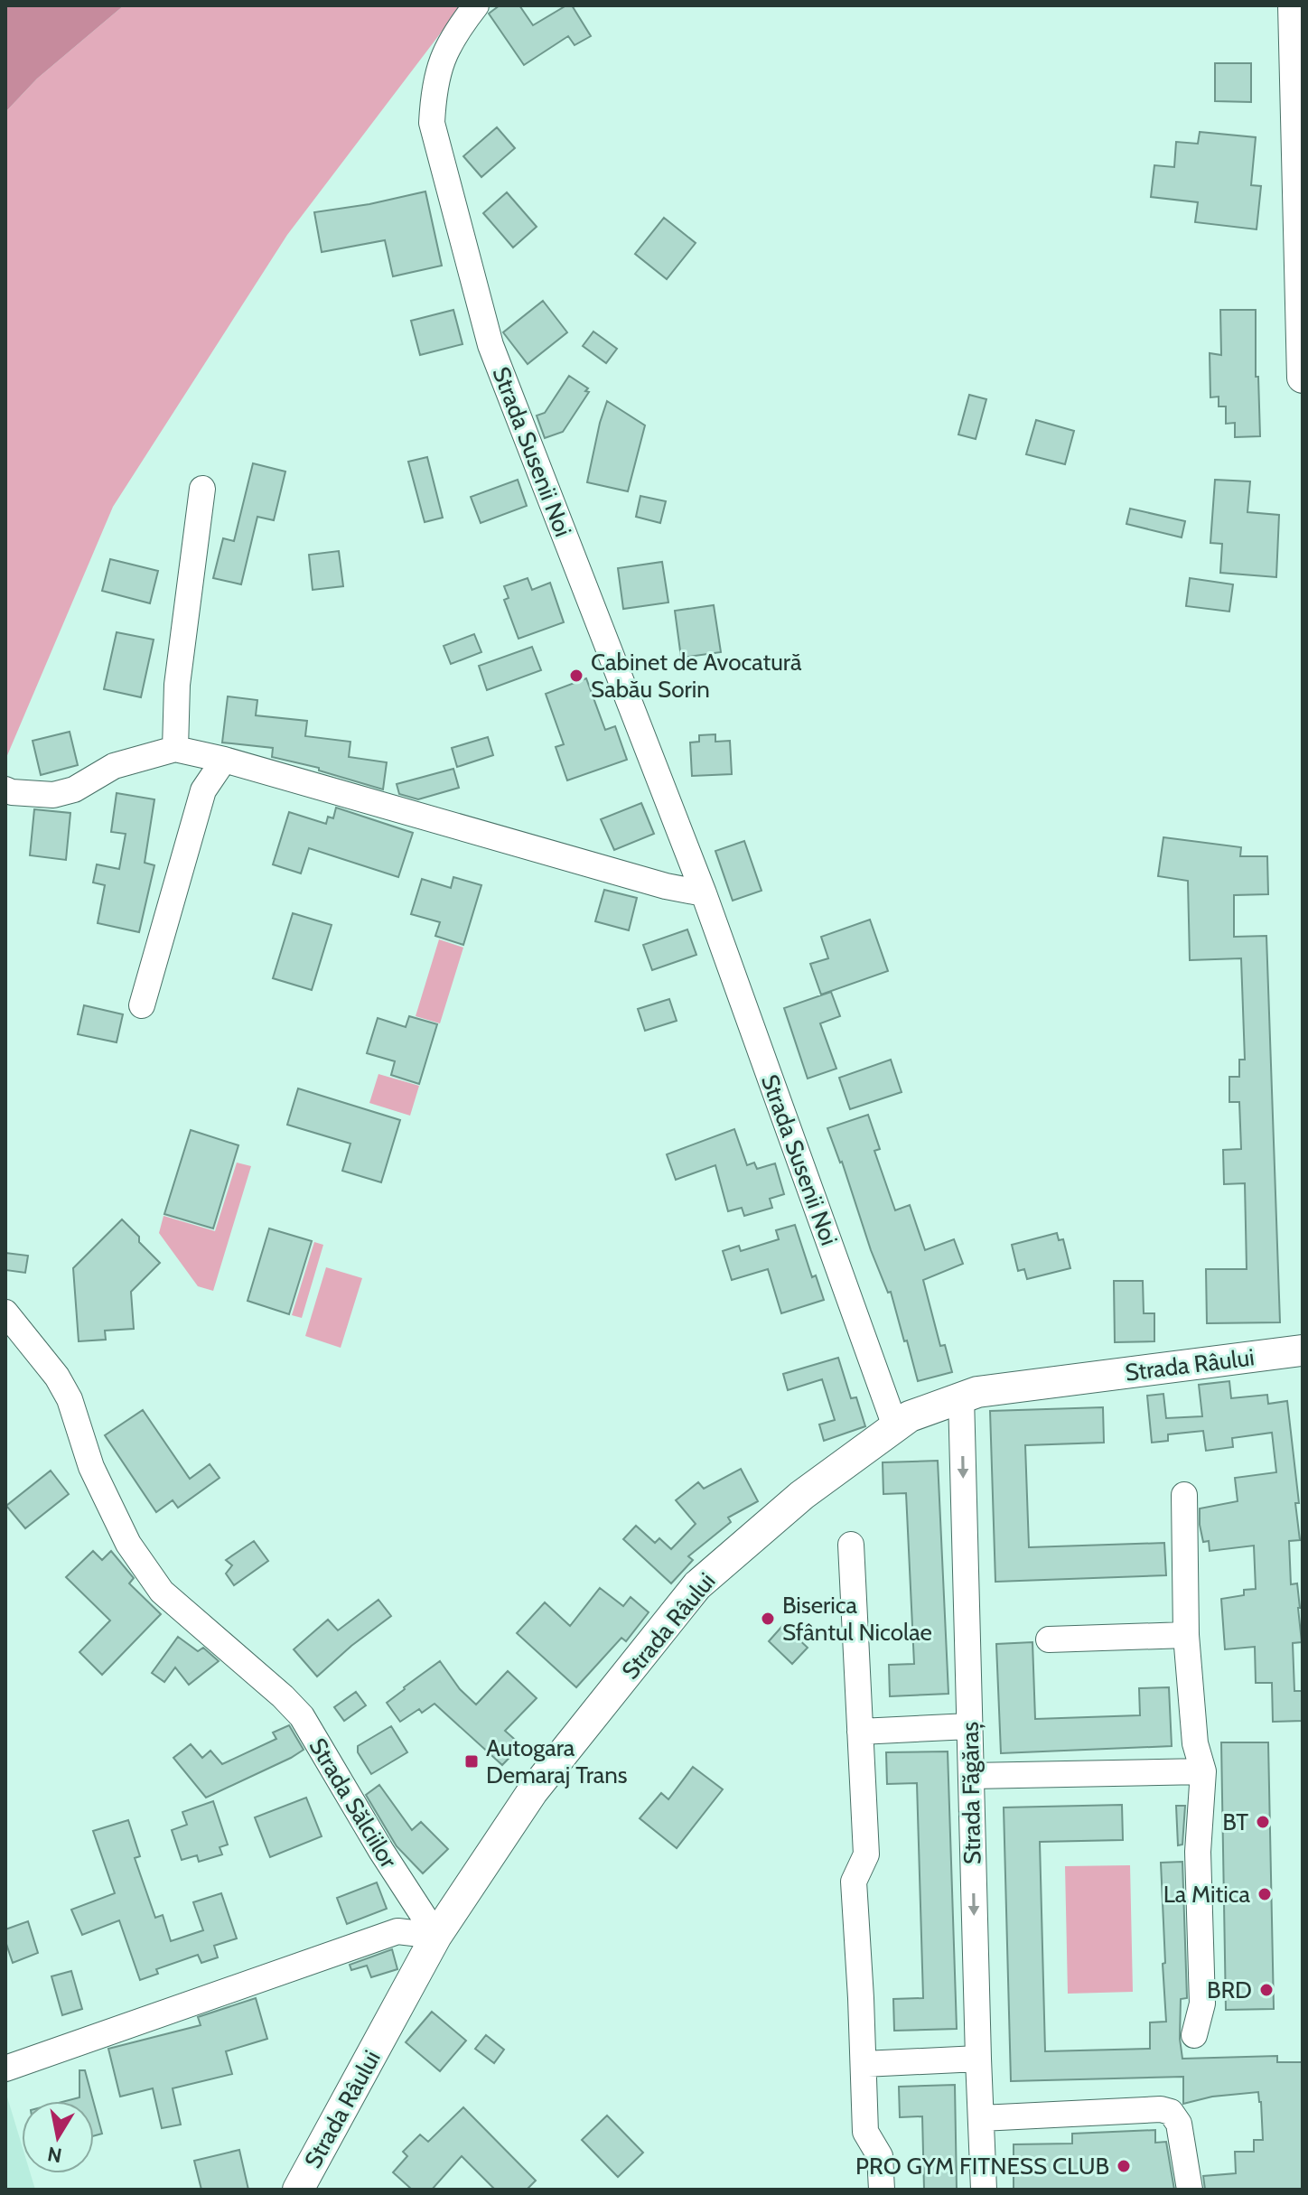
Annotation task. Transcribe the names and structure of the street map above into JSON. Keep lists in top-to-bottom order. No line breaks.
{"streets":{"main road":["Strada Râului"],"street":["Strada Susenii Noi","Strada Făgăraș","Strada Sălciilor"]},"crossings":[["Strada Susenii Noi","Strada Râului"],["Strada Râului","Strada Făgăraș"],["Strada Râului","Strada Sălciilor"]],"places":{"other":["Cabinet de Avocatură Sabău Sorin","Biserica Sfântul Nicolae","BT","La Mitica","BRD","PRO GYM FITNESS CLUB"],"transit":["Autogara Demaraj Trans"]},"north":"bottom"}
